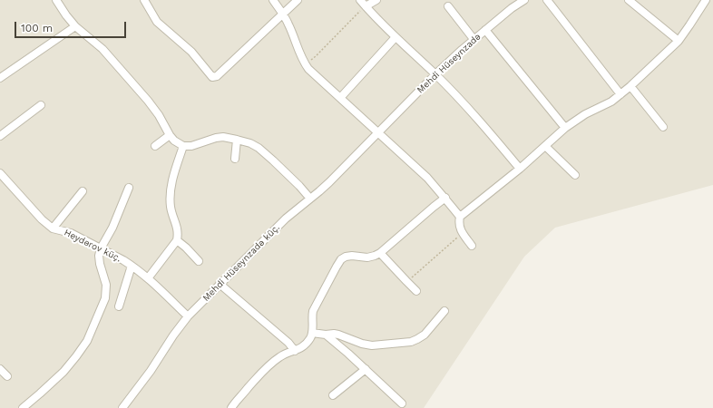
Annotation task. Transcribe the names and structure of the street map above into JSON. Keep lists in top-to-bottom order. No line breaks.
{"streets":{"street":["Mehdi Hüseynzadə","Heydərov küç.","Mehdi Hüseynzadə küç."]},"crossings":[["Mehdi Hüseynzadə","Mehdi Hüseynzadə küç."],["Heydərov küç.","Mehdi Hüseynzadə küç."]],"scale_bar":"100 m"}
